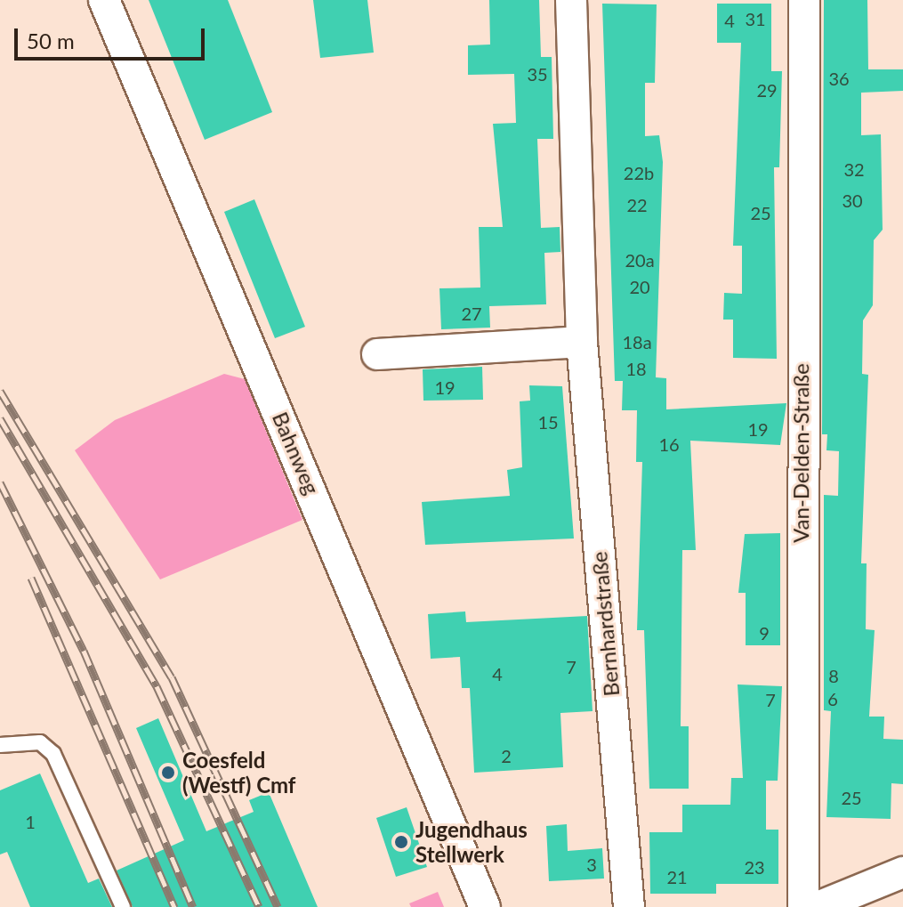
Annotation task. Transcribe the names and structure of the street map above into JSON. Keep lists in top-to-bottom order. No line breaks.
{"streets":{"street":["Bahnweg","Van-Delden-Straße","Bernhardstraße"]},"places":["Coesfeld (Westf) Cmf","Jugendhaus Stellwerk"],"house_numbers":["31","4","35","36","29","32","22b","30","22","25","20a","20","27","18a","18","19","15","19","16","9","7","4","8","6","7","2","25","1","3","23","21"],"scale_bar":"50 m"}
